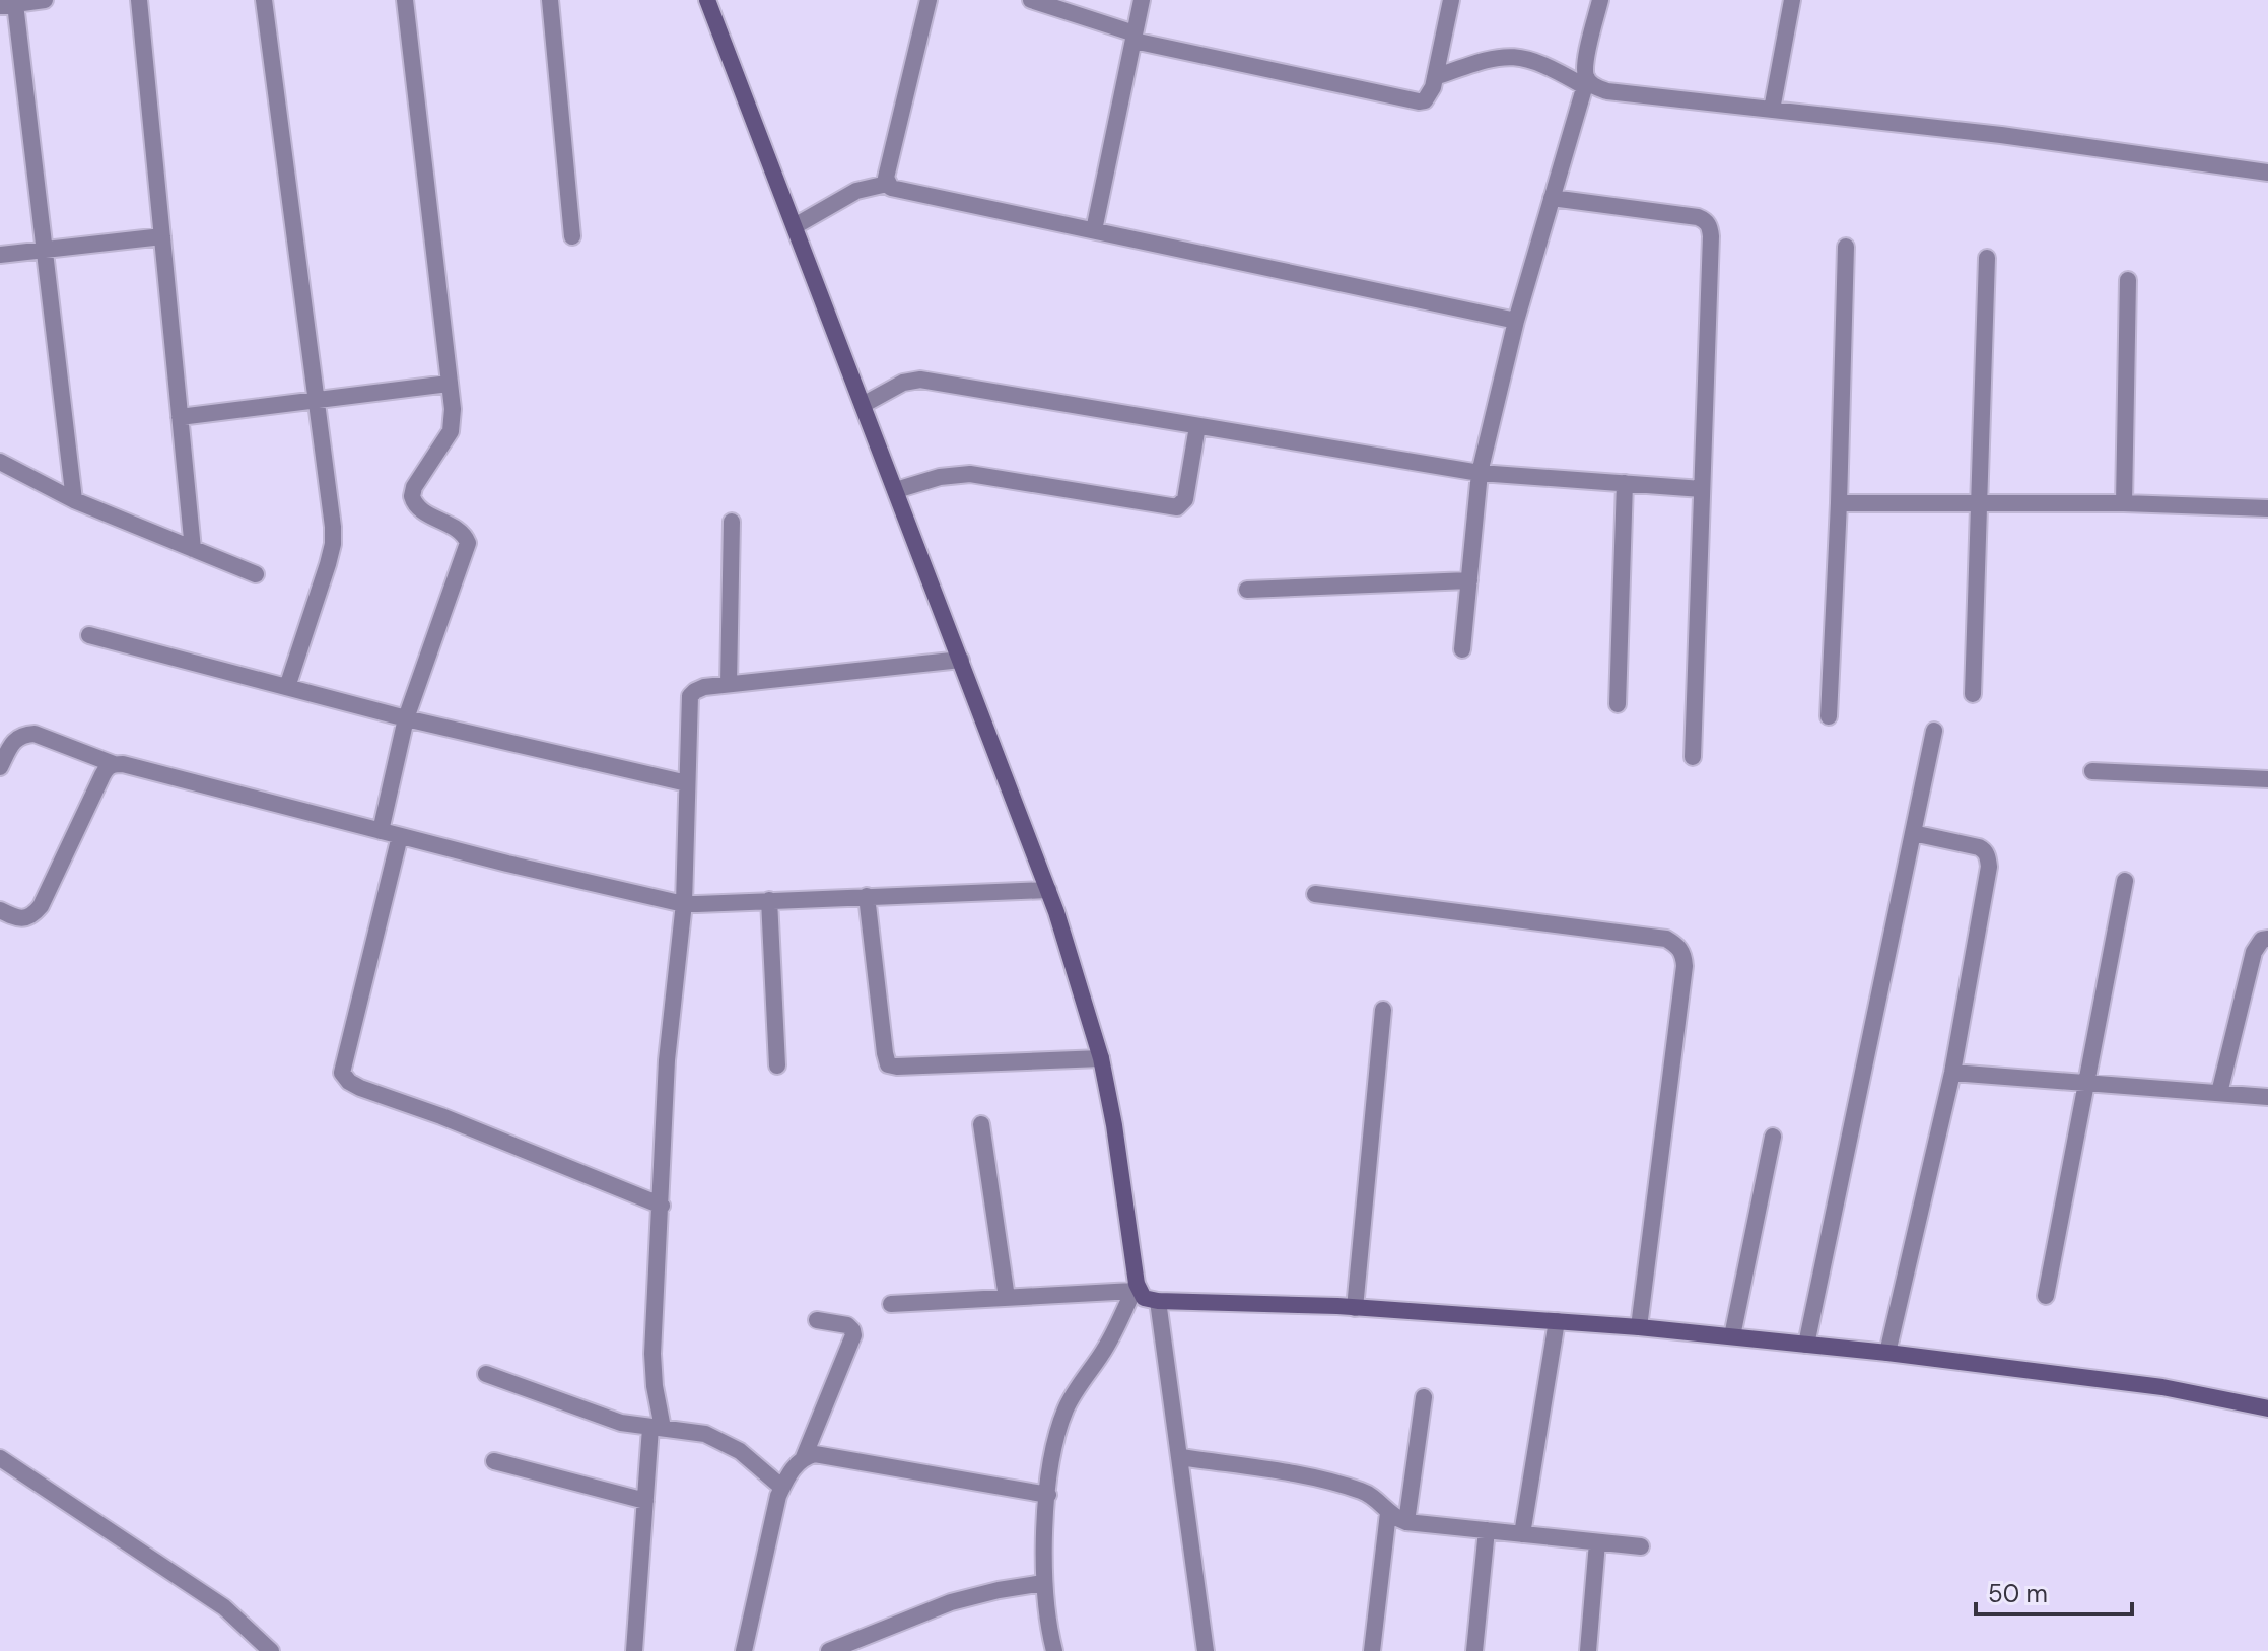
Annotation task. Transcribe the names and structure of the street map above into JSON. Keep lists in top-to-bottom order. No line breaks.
{"scale_bar":"50 m"}
